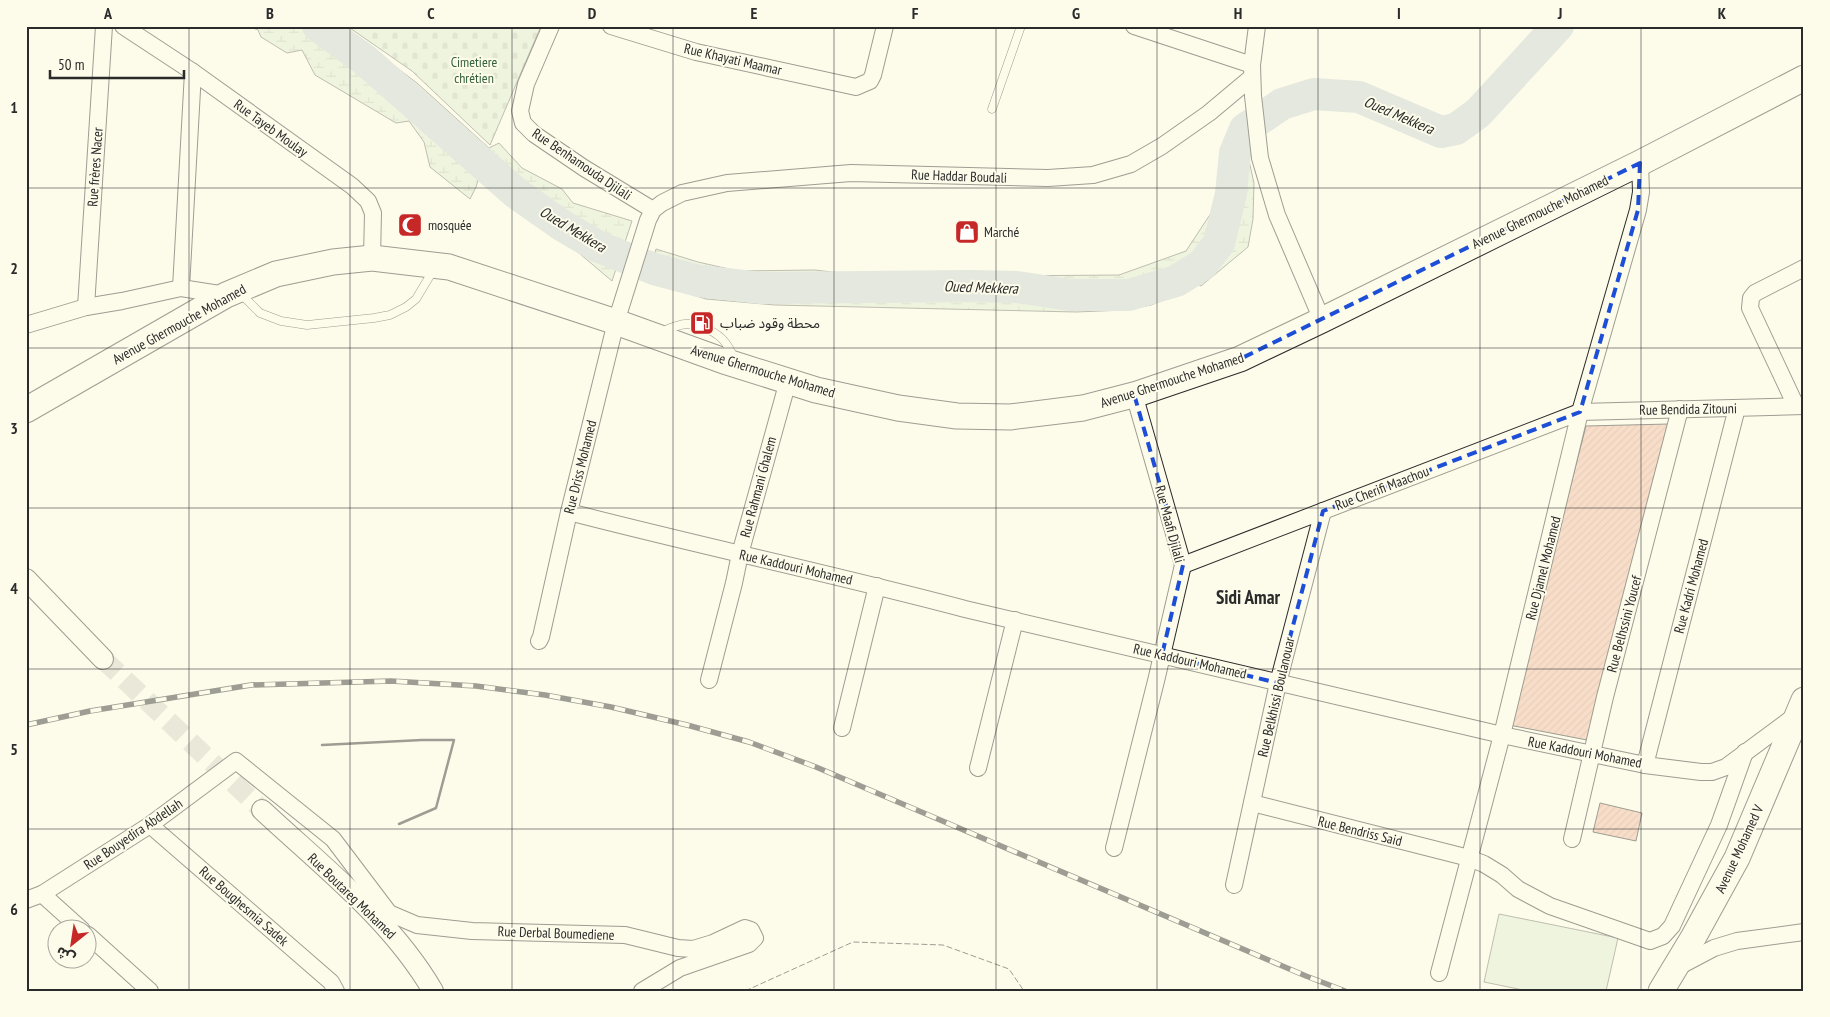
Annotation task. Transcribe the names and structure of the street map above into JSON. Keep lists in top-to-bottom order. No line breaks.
{"streets":{"main road":["Avenue Ghermouche Mohamed","Avenue Mohamed V"],"street":["Rue Khayati Maamar","Rue Tayeb Moulay","Rue Benhamouda Djilali","Rue frères Nacer","Rue Haddar Boudali","Rue Bendida Zitouni","Rue Driss Mohamed","Rue Rahmani Ghalem","Rue Cherifi Maachou","Rue Maafi Djilali","Rue Kaddouri Mohamed","Rue Djamel Mohamed","Rue Kadri Mohamed","Rue Belhssini Youcef","Rue Belkhissi Boulanouar","Rue Bendriss Said","Rue Bouyedira Abdellah","Rue Boutareg Mohamed","Rue Boughesmia Sadek","Rue Derbal Boumediene"]},"crossings":[["Rue Tayeb Moulay","Avenue Ghermouche Mohamed"],["Rue Benhamouda Djilali","Rue Haddar Boudali"],["Rue Benhamouda Djilali","Rue Driss Mohamed"],["Rue Haddar Boudali","Rue Driss Mohamed"],["Avenue Ghermouche Mohamed","Rue Driss Mohamed"],["Avenue Ghermouche Mohamed","Rue Rahmani Ghalem"],["Avenue Ghermouche Mohamed","Rue Maafi Djilali"],["Avenue Ghermouche Mohamed","Rue Djamel Mohamed"],["Rue Bendida Zitouni","Rue Cherifi Maachou"],["Rue Bendida Zitouni","Rue Djamel Mohamed"],["Rue Bendida Zitouni","Rue Kadri Mohamed"],["Rue Bendida Zitouni","Rue Belhssini Youcef"],["Rue Driss Mohamed","Rue Kaddouri Mohamed"],["Rue Rahmani Ghalem","Rue Kaddouri Mohamed"],["Rue Cherifi Maachou","Rue Maafi Djilali"],["Rue Cherifi Maachou","Rue Djamel Mohamed"],["Rue Cherifi Maachou","Rue Belkhissi Boulanouar"],["Rue Maafi Djilali","Rue Kaddouri Mohamed"],["Rue Kaddouri Mohamed","Rue Djamel Mohamed"],["Rue Kaddouri Mohamed","Rue Kadri Mohamed"],["Rue Kaddouri Mohamed","Rue Belhssini Youcef"],["Rue Kaddouri Mohamed","Rue Belkhissi Boulanouar"],["Rue Kaddouri Mohamed","Rue Bendriss Said"],["Rue Kaddouri Mohamed","Avenue Mohamed V"],["Rue Djamel Mohamed","Rue Bendriss Said"],["Rue Belkhissi Boulanouar","Rue Bendriss Said"],["Rue Bouyedira Abdellah","Rue Boughesmia Sadek"],["Rue Bouyedira Abdellah","Rue Derbal Boumediene"]],"districts":["Sidi Amar"],"water":["Oued Mekkera"],"parks":["Cimetiere chrétien"],"places":{"mosque":["mosquée"],"shop":["Marché"],"fuel station":["محطة وقود ضباب"]},"scale_bar":"50 m","north":"bottom left","grid":{"columns":["A","B","C","D","E","F","G","H","I","J","K"],"rows":["1","2","3","4","5","6"]}}
